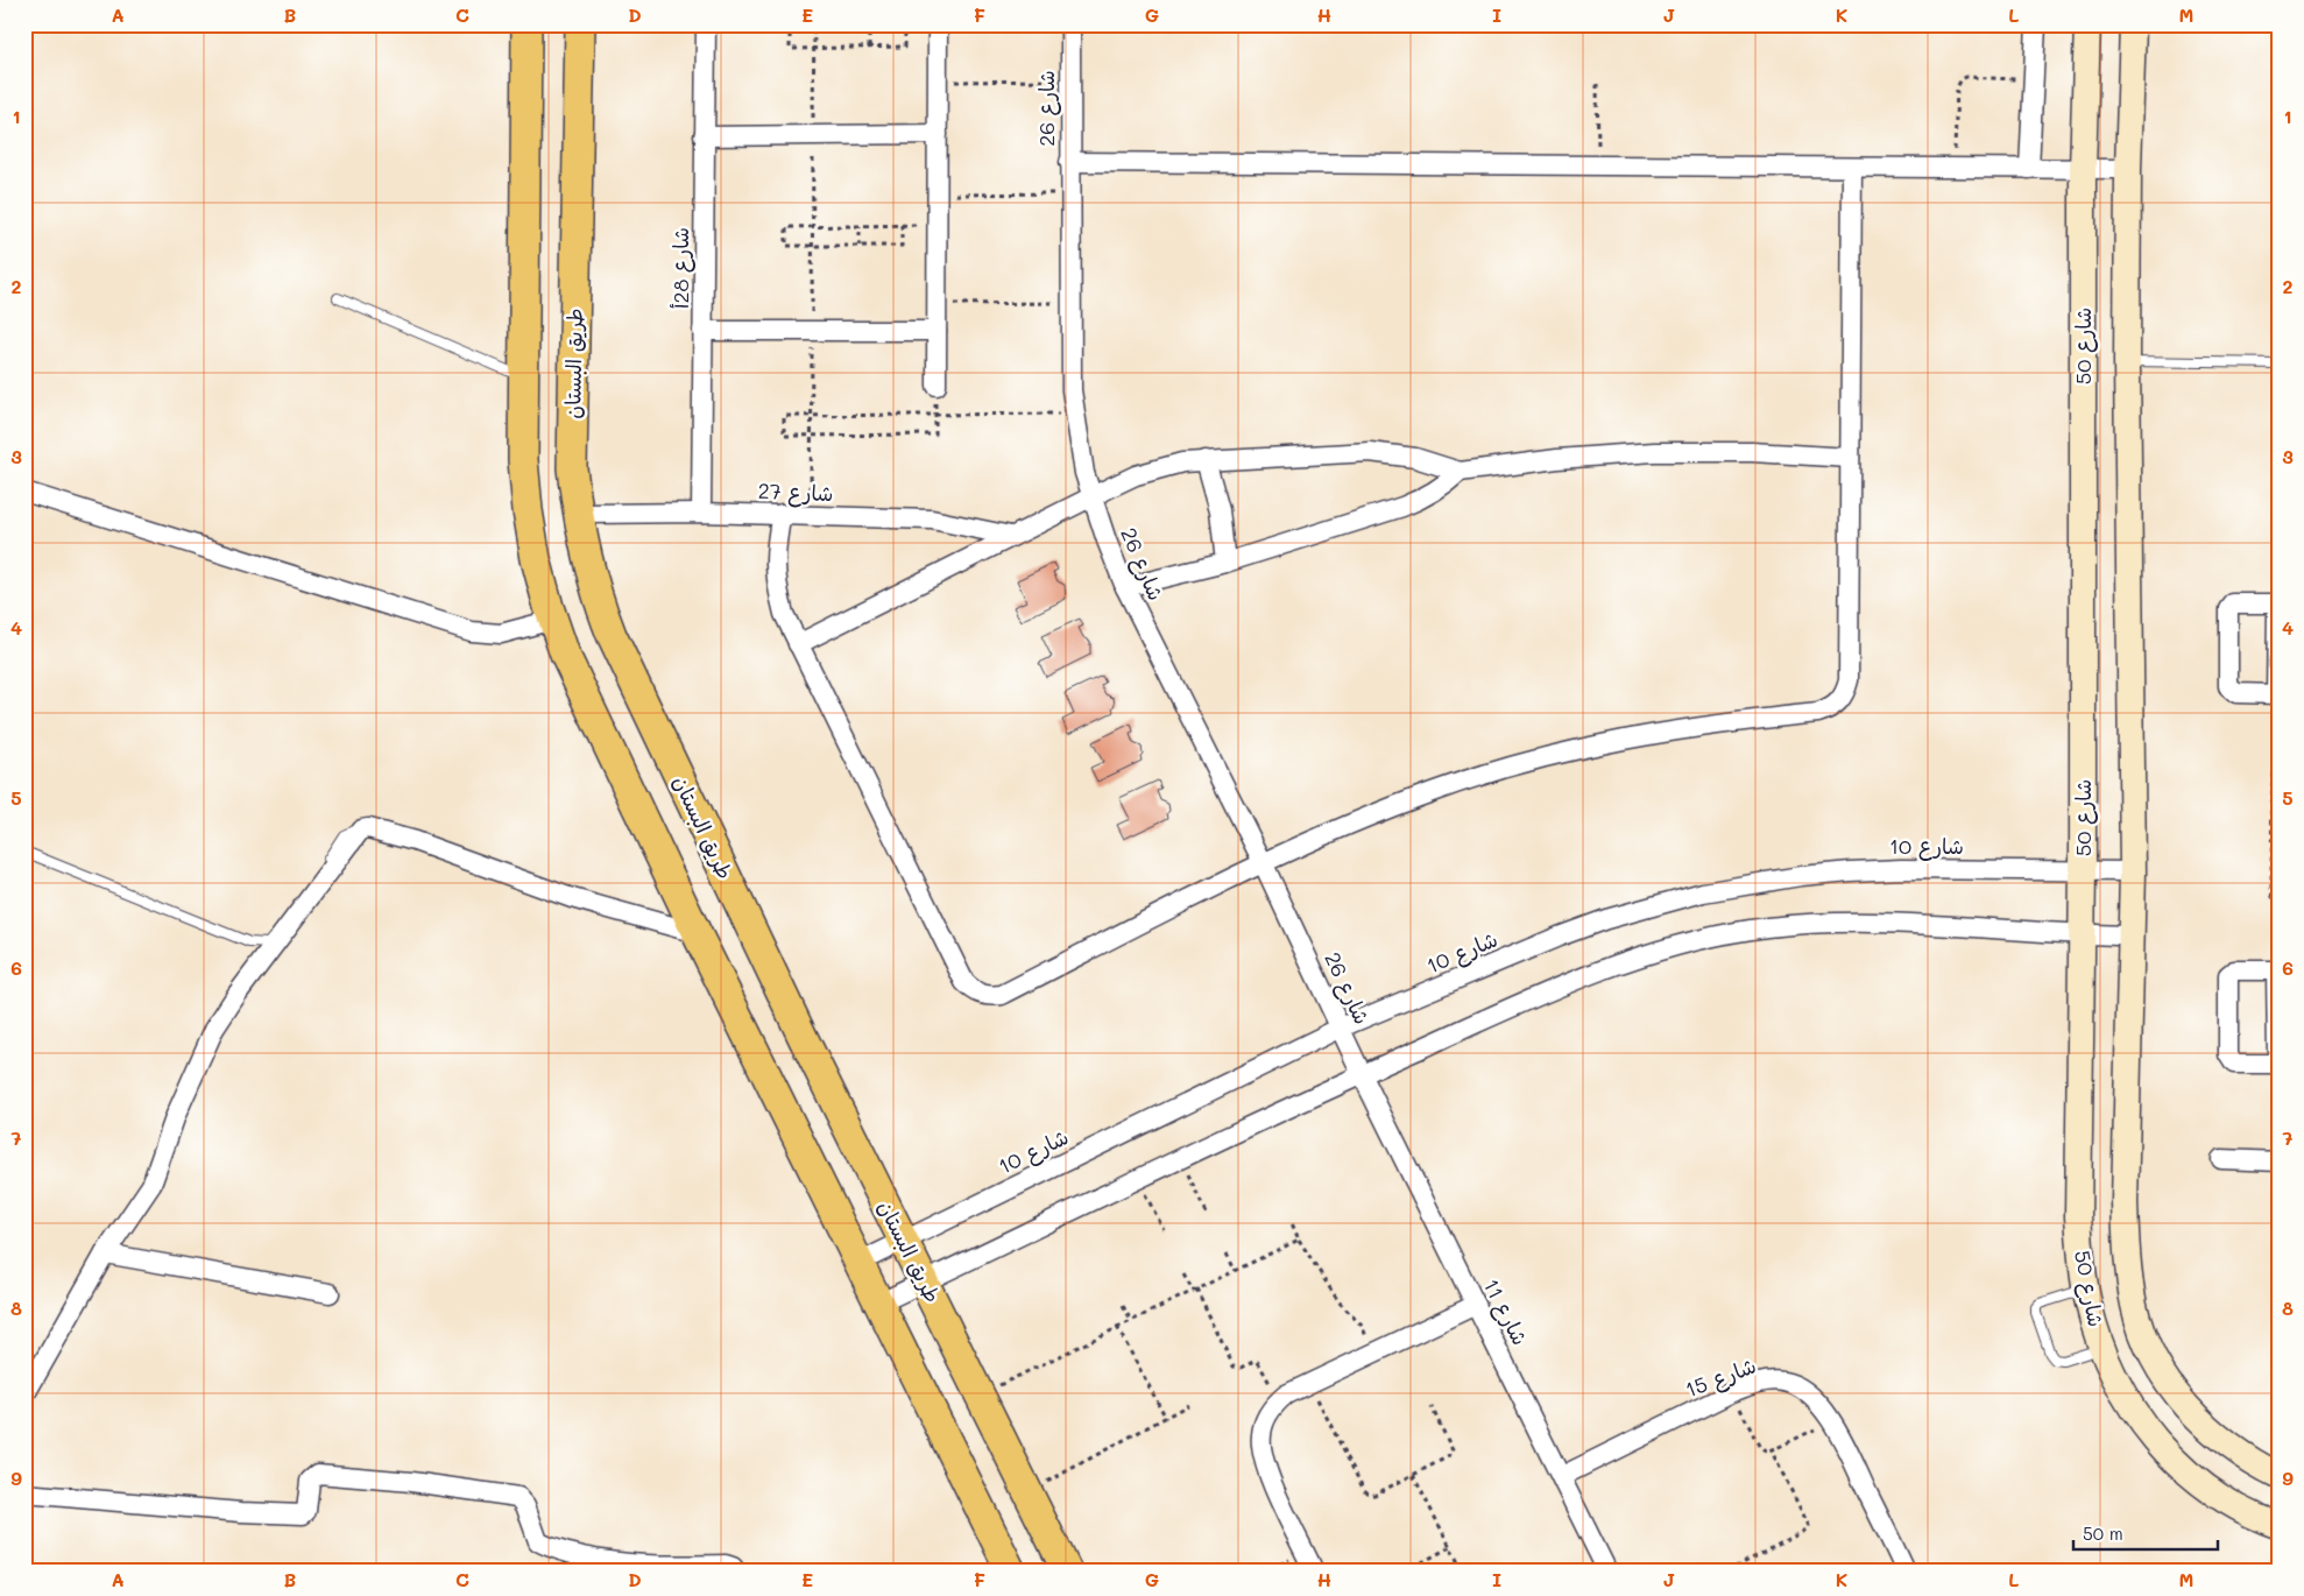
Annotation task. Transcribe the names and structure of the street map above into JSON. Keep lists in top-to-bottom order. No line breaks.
{"streets":{"main road":["طريق البستان"],"street":["شارع 26","شارع 28أ","شارع 50","شارع 27","شارع 10","شارع 11","شارع 15"]},"crossings":[["شارع 26","شارع 10"],["شارع 26","شارع 11"],["شارع 28أ","شارع 27"],["شارع 50","شارع 10"],["طريق البستان","شارع 27"],["طريق البستان","شارع 10"],["شارع 11","شارع 15"]],"scale_bar":"50 m","grid":{"columns":["A","B","C","D","E","F","G","H","I","J","K","L","M"],"rows":["1","2","3","4","5","6","7","8","9"]}}
